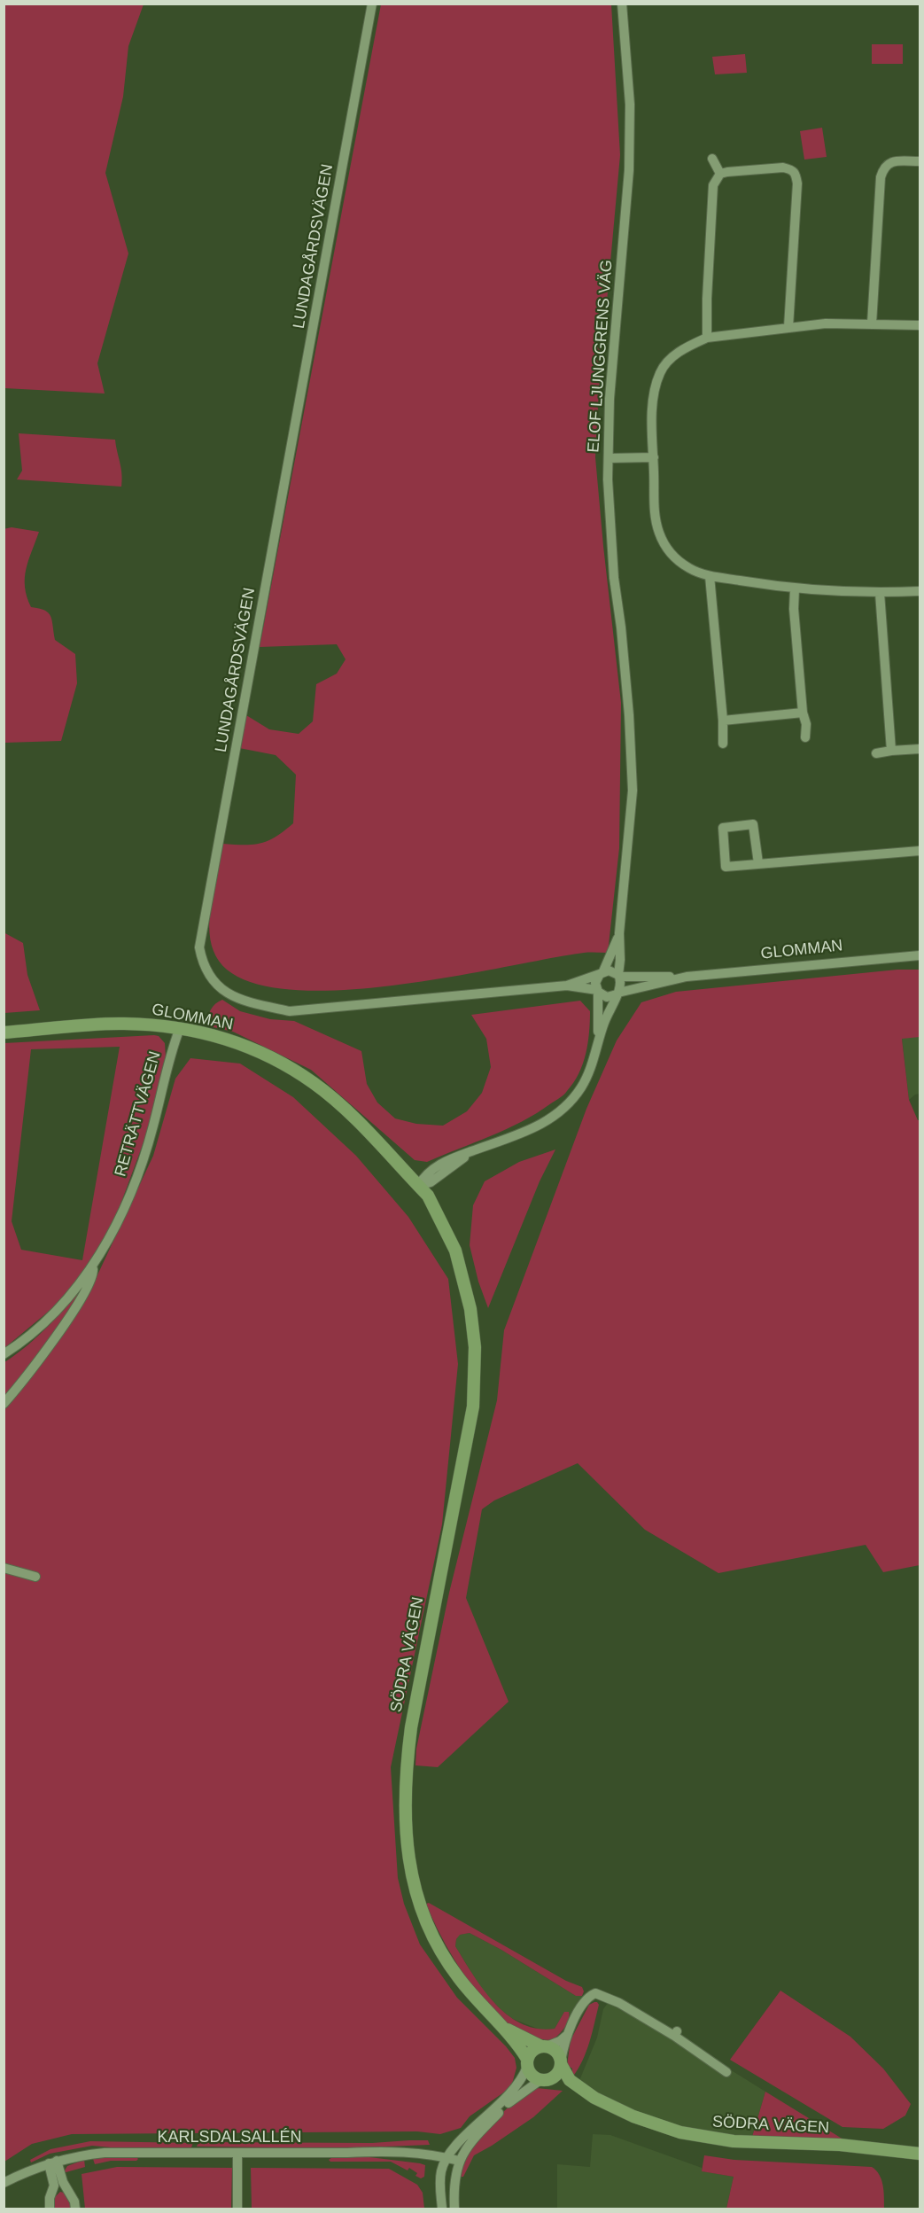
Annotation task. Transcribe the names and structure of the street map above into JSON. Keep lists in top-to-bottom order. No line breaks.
{"streets":{"main road":["GLOMMAN","SÖDRA VÄGEN"],"street":["LUNDAGÅRDSVÄGEN","ELOF LJUNGGRENS VÄG","RETRÄTTVÄGEN","KARLSDALSALLÉN"]},"crossings":[["LUNDAGÅRDSVÄGEN","ELOF LJUNGGRENS VÄG"],["LUNDAGÅRDSVÄGEN","GLOMMAN"],["ELOF LJUNGGRENS VÄG","GLOMMAN"],["GLOMMAN","RETRÄTTVÄGEN"],["GLOMMAN","SÖDRA VÄGEN"]]}
